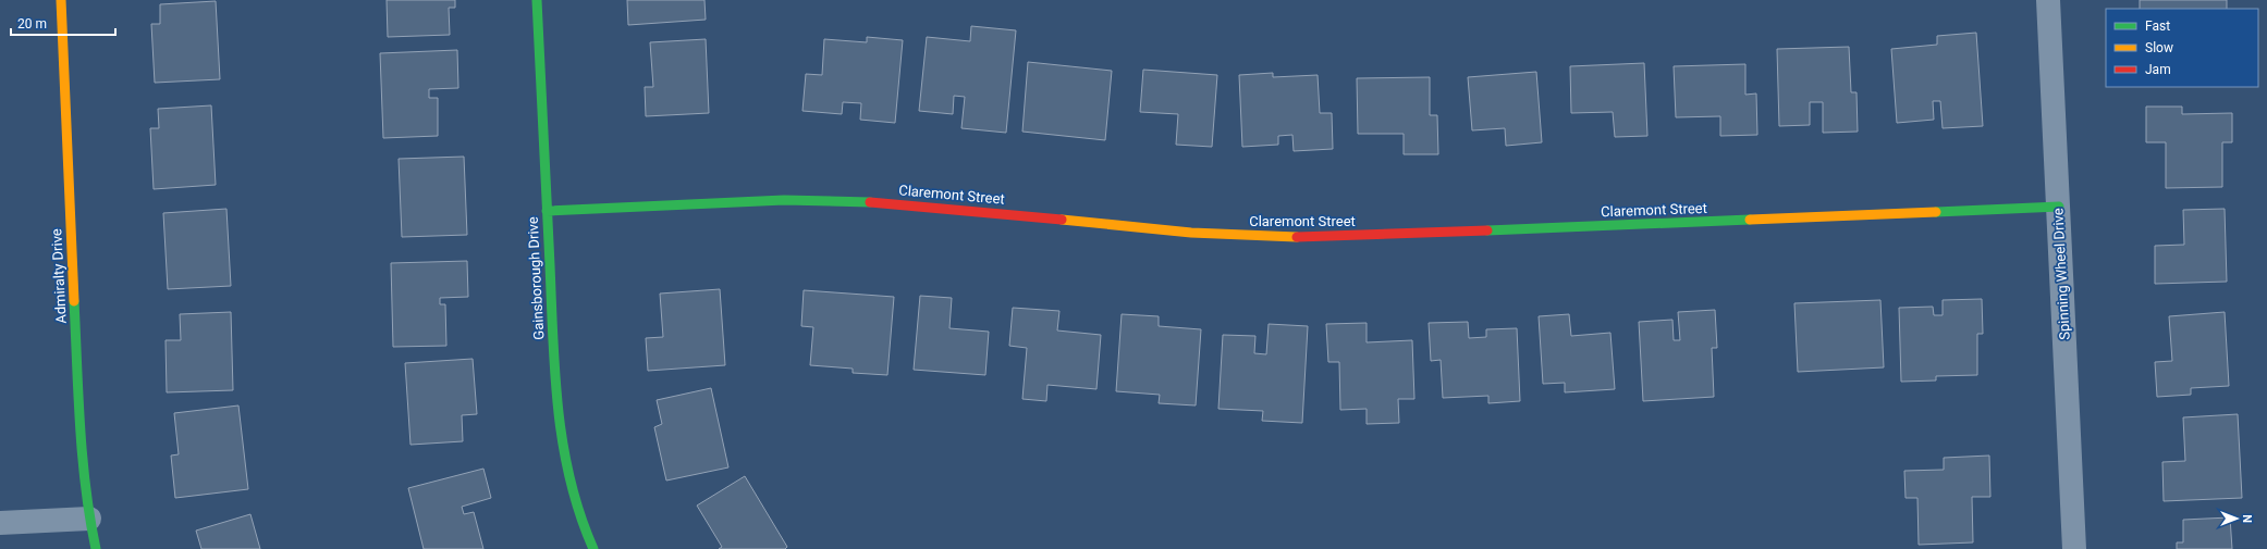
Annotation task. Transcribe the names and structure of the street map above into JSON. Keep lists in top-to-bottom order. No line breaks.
{"streets":{"street":["Claremont Street","Spinning Wheel Drive","Admiralty Drive","Gainsborough Drive"]},"crossings":[["Claremont Street","Spinning Wheel Drive"],["Claremont Street","Gainsborough Drive"]],"legend":["Fast","Slow","Jam"],"scale_bar":"20 m","north":"right"}
